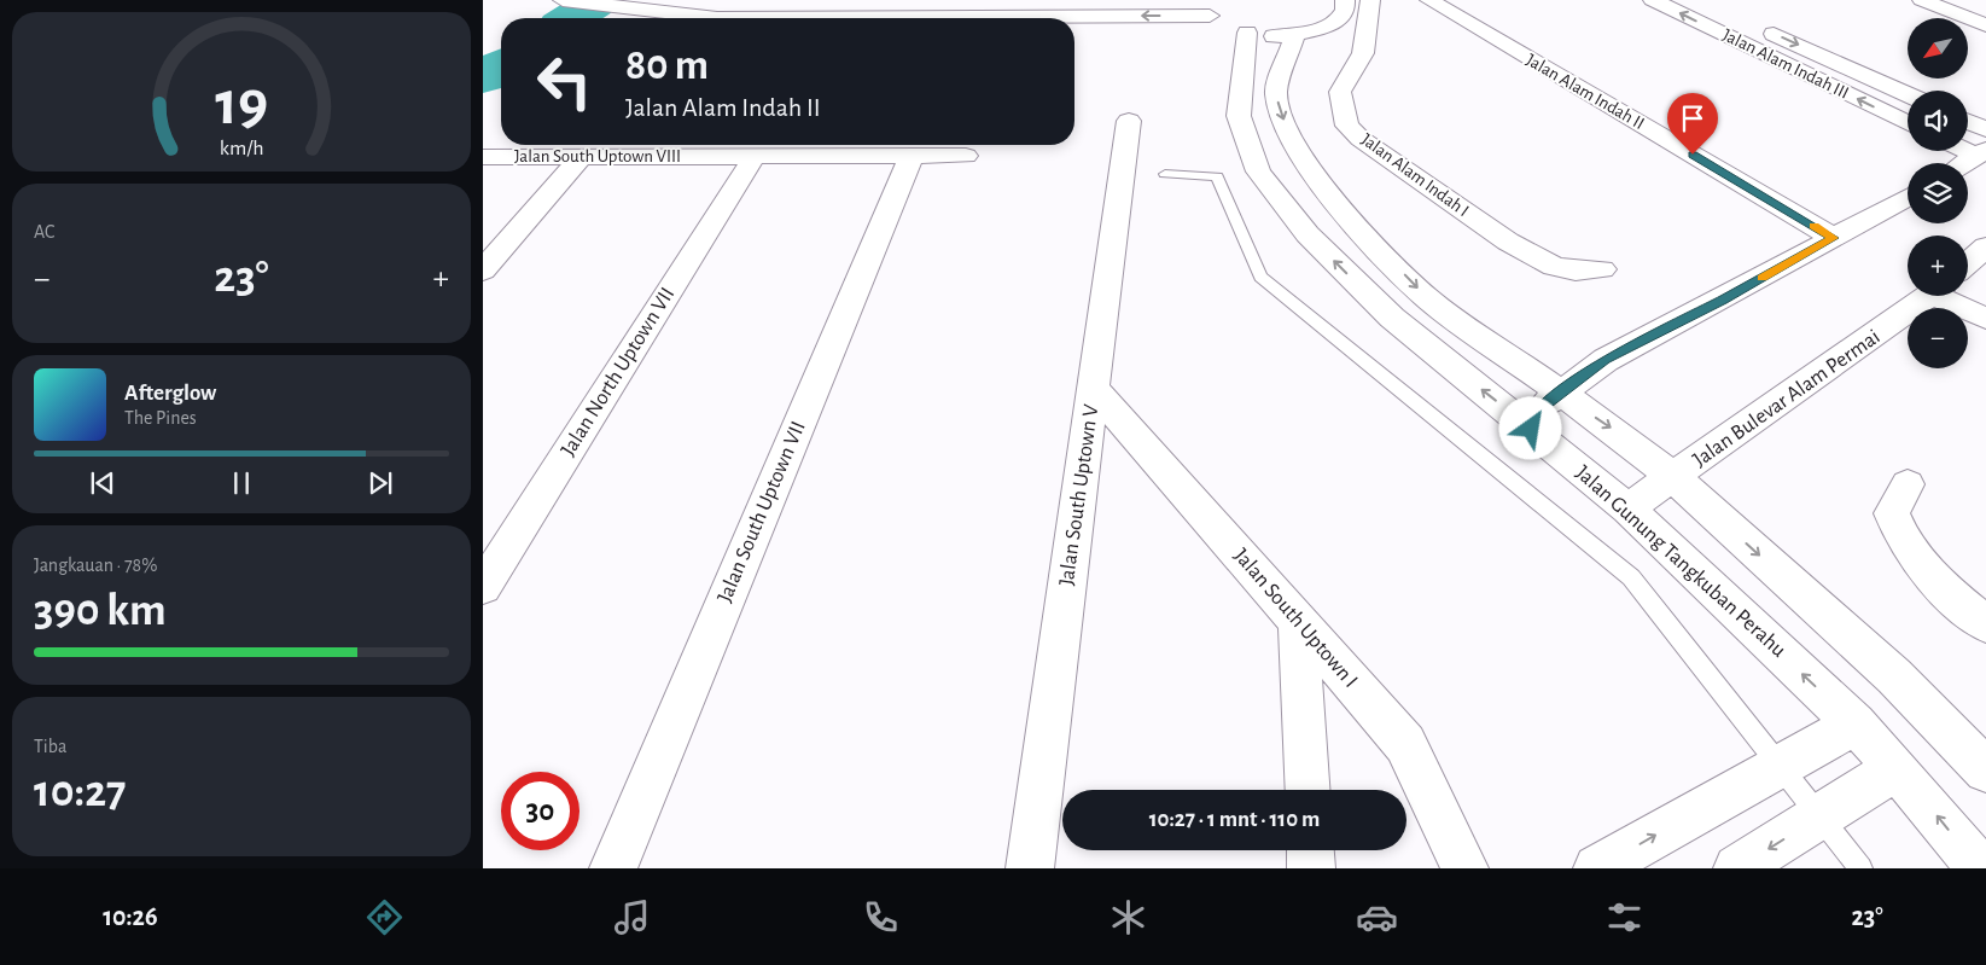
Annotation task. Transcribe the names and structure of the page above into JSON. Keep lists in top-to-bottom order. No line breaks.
{"streets":{"street":["Jalan Alam Indah III","Jalan Alam Indah II","Jalan South Uptown VIII","Jalan Alam Indah I","Jalan North Uptown VII","Jalan Bulevar Alam Permai","Jalan South Uptown V","Jalan South Uptown VII","Jalan Gunung Tangkuban Perahu","Jalan South Uptown I"]},"crossings":[["Jalan South Uptown VIII","Jalan North Uptown VII"],["Jalan South Uptown VIII","Jalan South Uptown VII"],["Jalan Bulevar Alam Permai","Jalan Gunung Tangkuban Perahu"],["Jalan South Uptown V","Jalan South Uptown I"]],"north":"bottom left","page":{"map_buttons":["+","−"],"turn":["80 m","Jalan Alam Indah II"],"tile":["AC",["Jangkauan · 78%","390 km"],["Tiba","10:27"]],"heat":["−","23°","+"],"song":["Afterglow","The Pines"],"limit":"30","trip":"10:27 · 1 mnt · 110 m","tabs":["10:26","23°"],"gauge":["19","km/h"]}}
